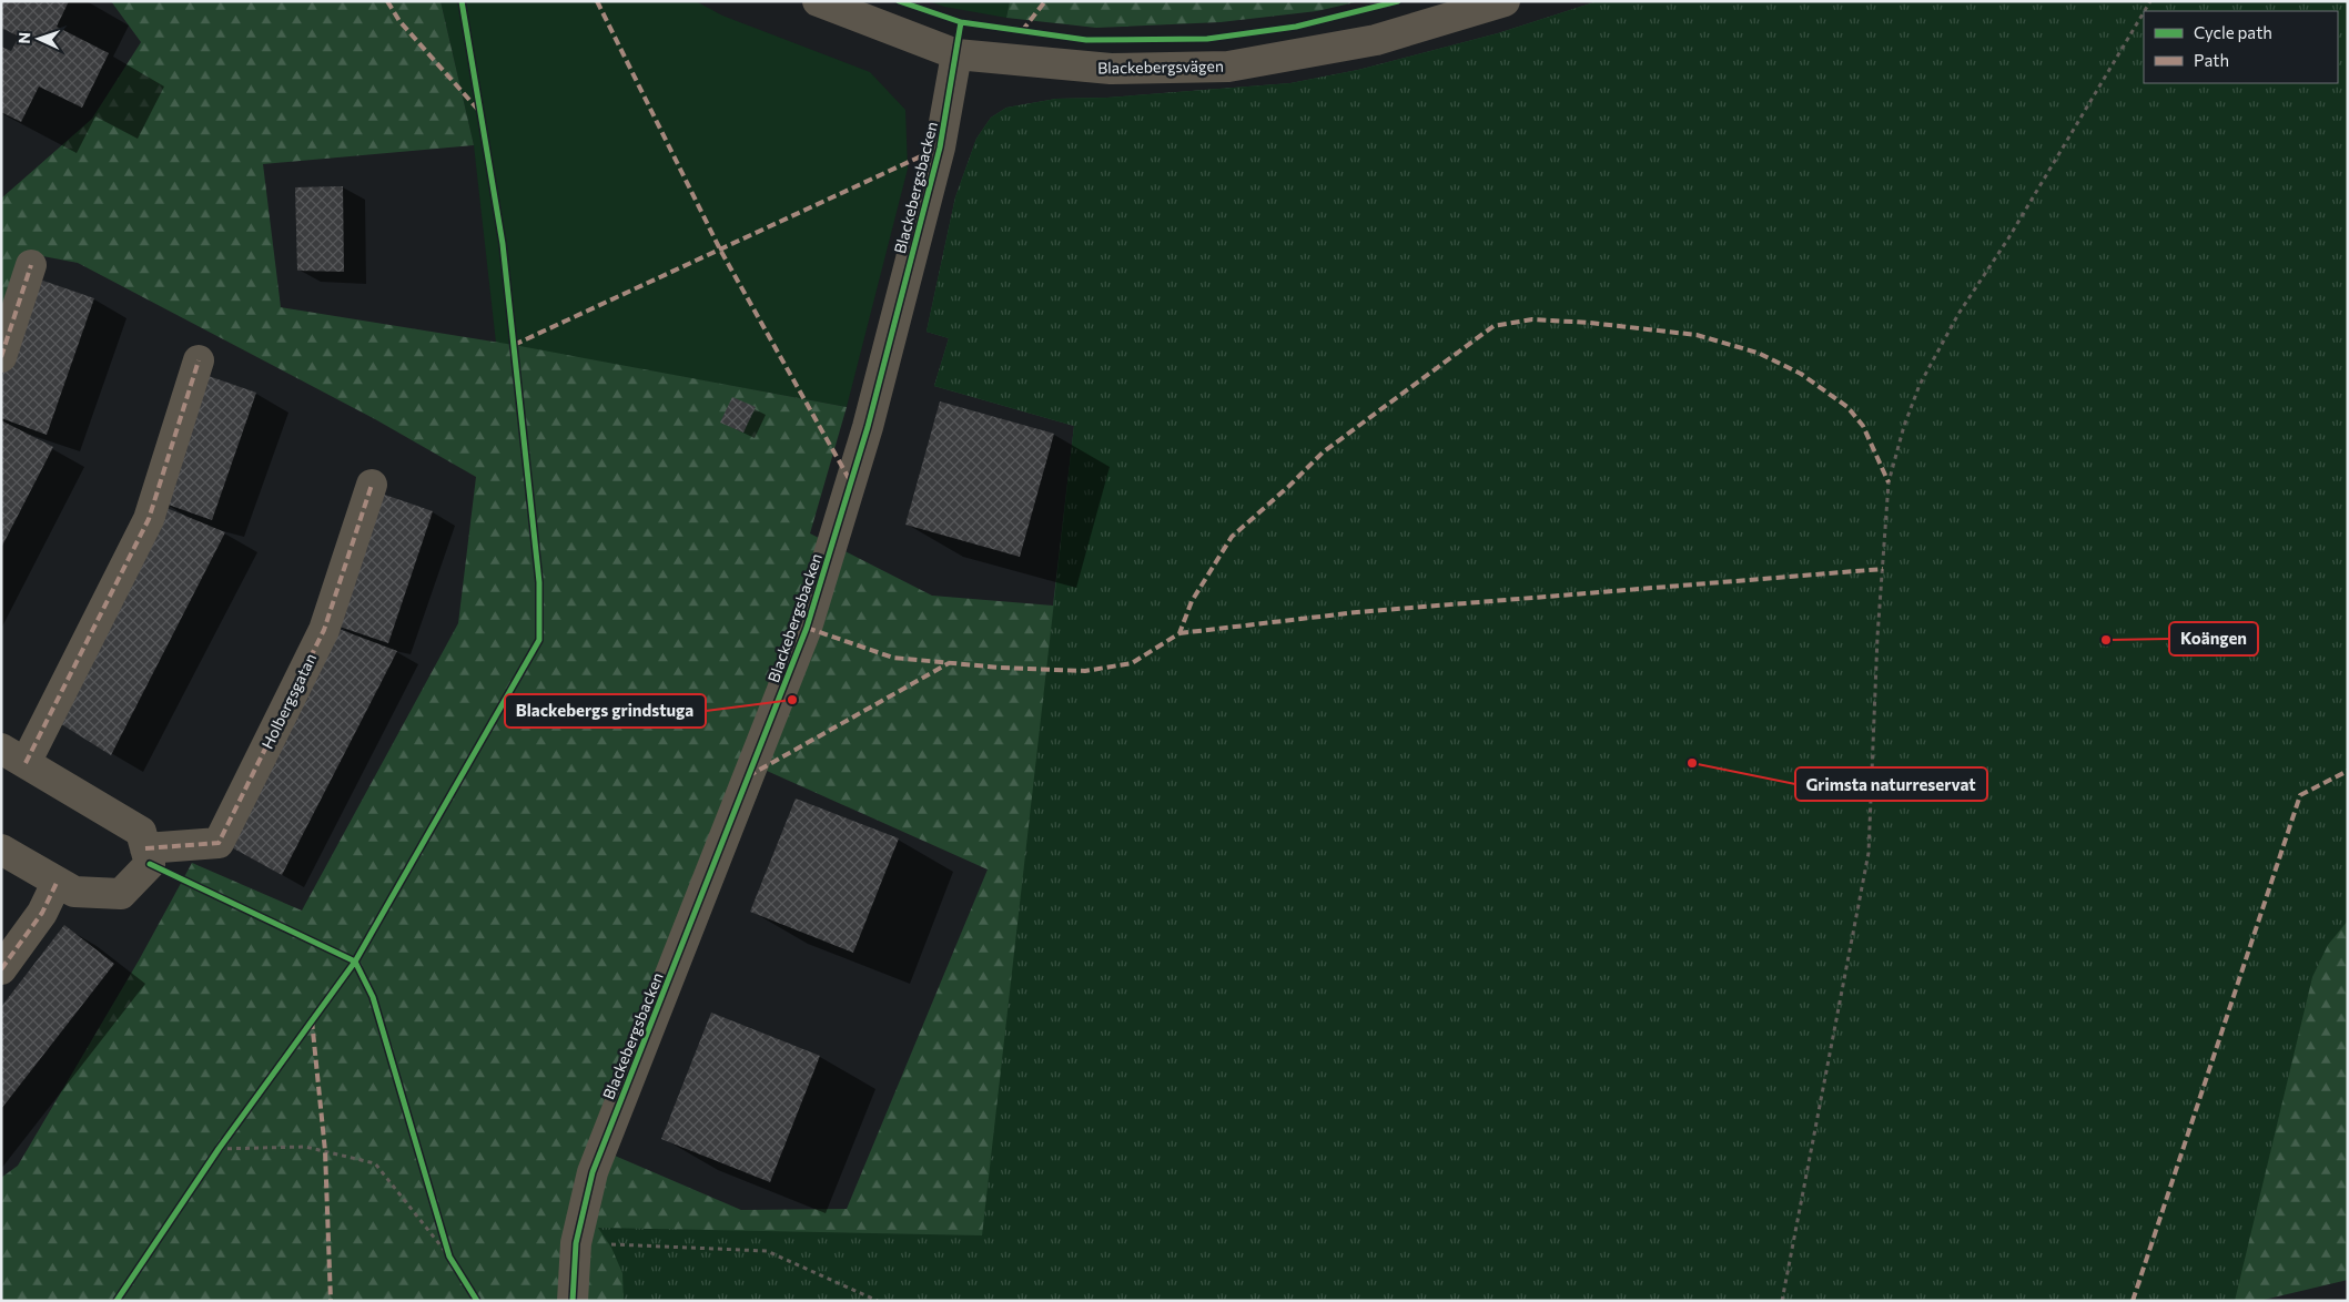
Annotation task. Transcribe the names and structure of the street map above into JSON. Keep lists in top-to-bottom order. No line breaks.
{"streets":{"street":["Blackebergsvägen","Blackebergsbacken","Holbergsgatan"]},"crossings":[["Blackebergsvägen","Blackebergsbacken"]],"places":["Koängen","Blackebergs grindstuga","Grimsta naturreservat"],"legend":["Cycle path","Path"],"north":"left"}
